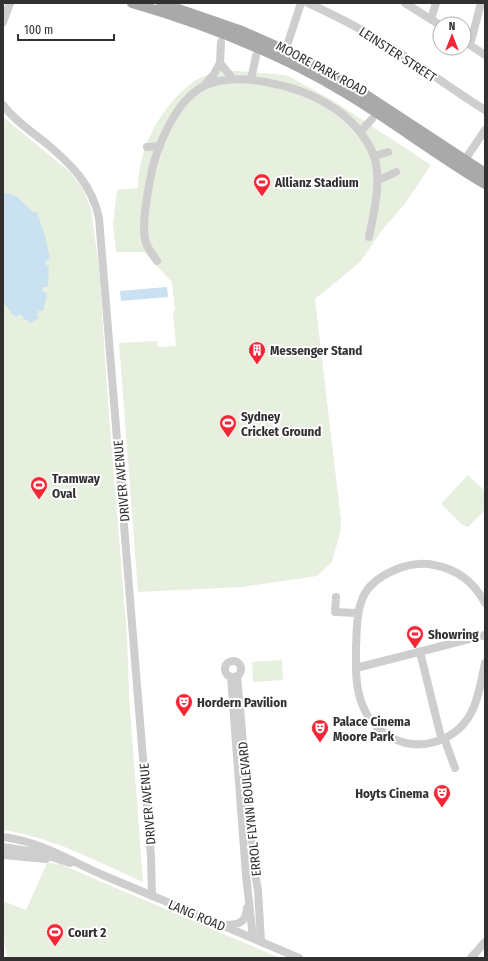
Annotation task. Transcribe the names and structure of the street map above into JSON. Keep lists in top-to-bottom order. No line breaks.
{"streets":{"main road":["MOORE PARK ROAD"],"street":["LEINSTER STREET","DRIVER AVENUE","ERROL FLYNN BOULEVARD","LANG ROAD"]},"crossings":[["DRIVER AVENUE","LANG ROAD"],["ERROL FLYNN BOULEVARD","LANG ROAD"]],"places":{"sports":["Allianz Stadium","Sydney Cricket Ground","Tramway Oval","Showring","Court 2"],"building":["Messenger Stand"],"theatre":["Hordern Pavilion","Palace Cinema Moore Park","Hoyts Cinema"]},"scale_bar":"100 m","north":"top"}
